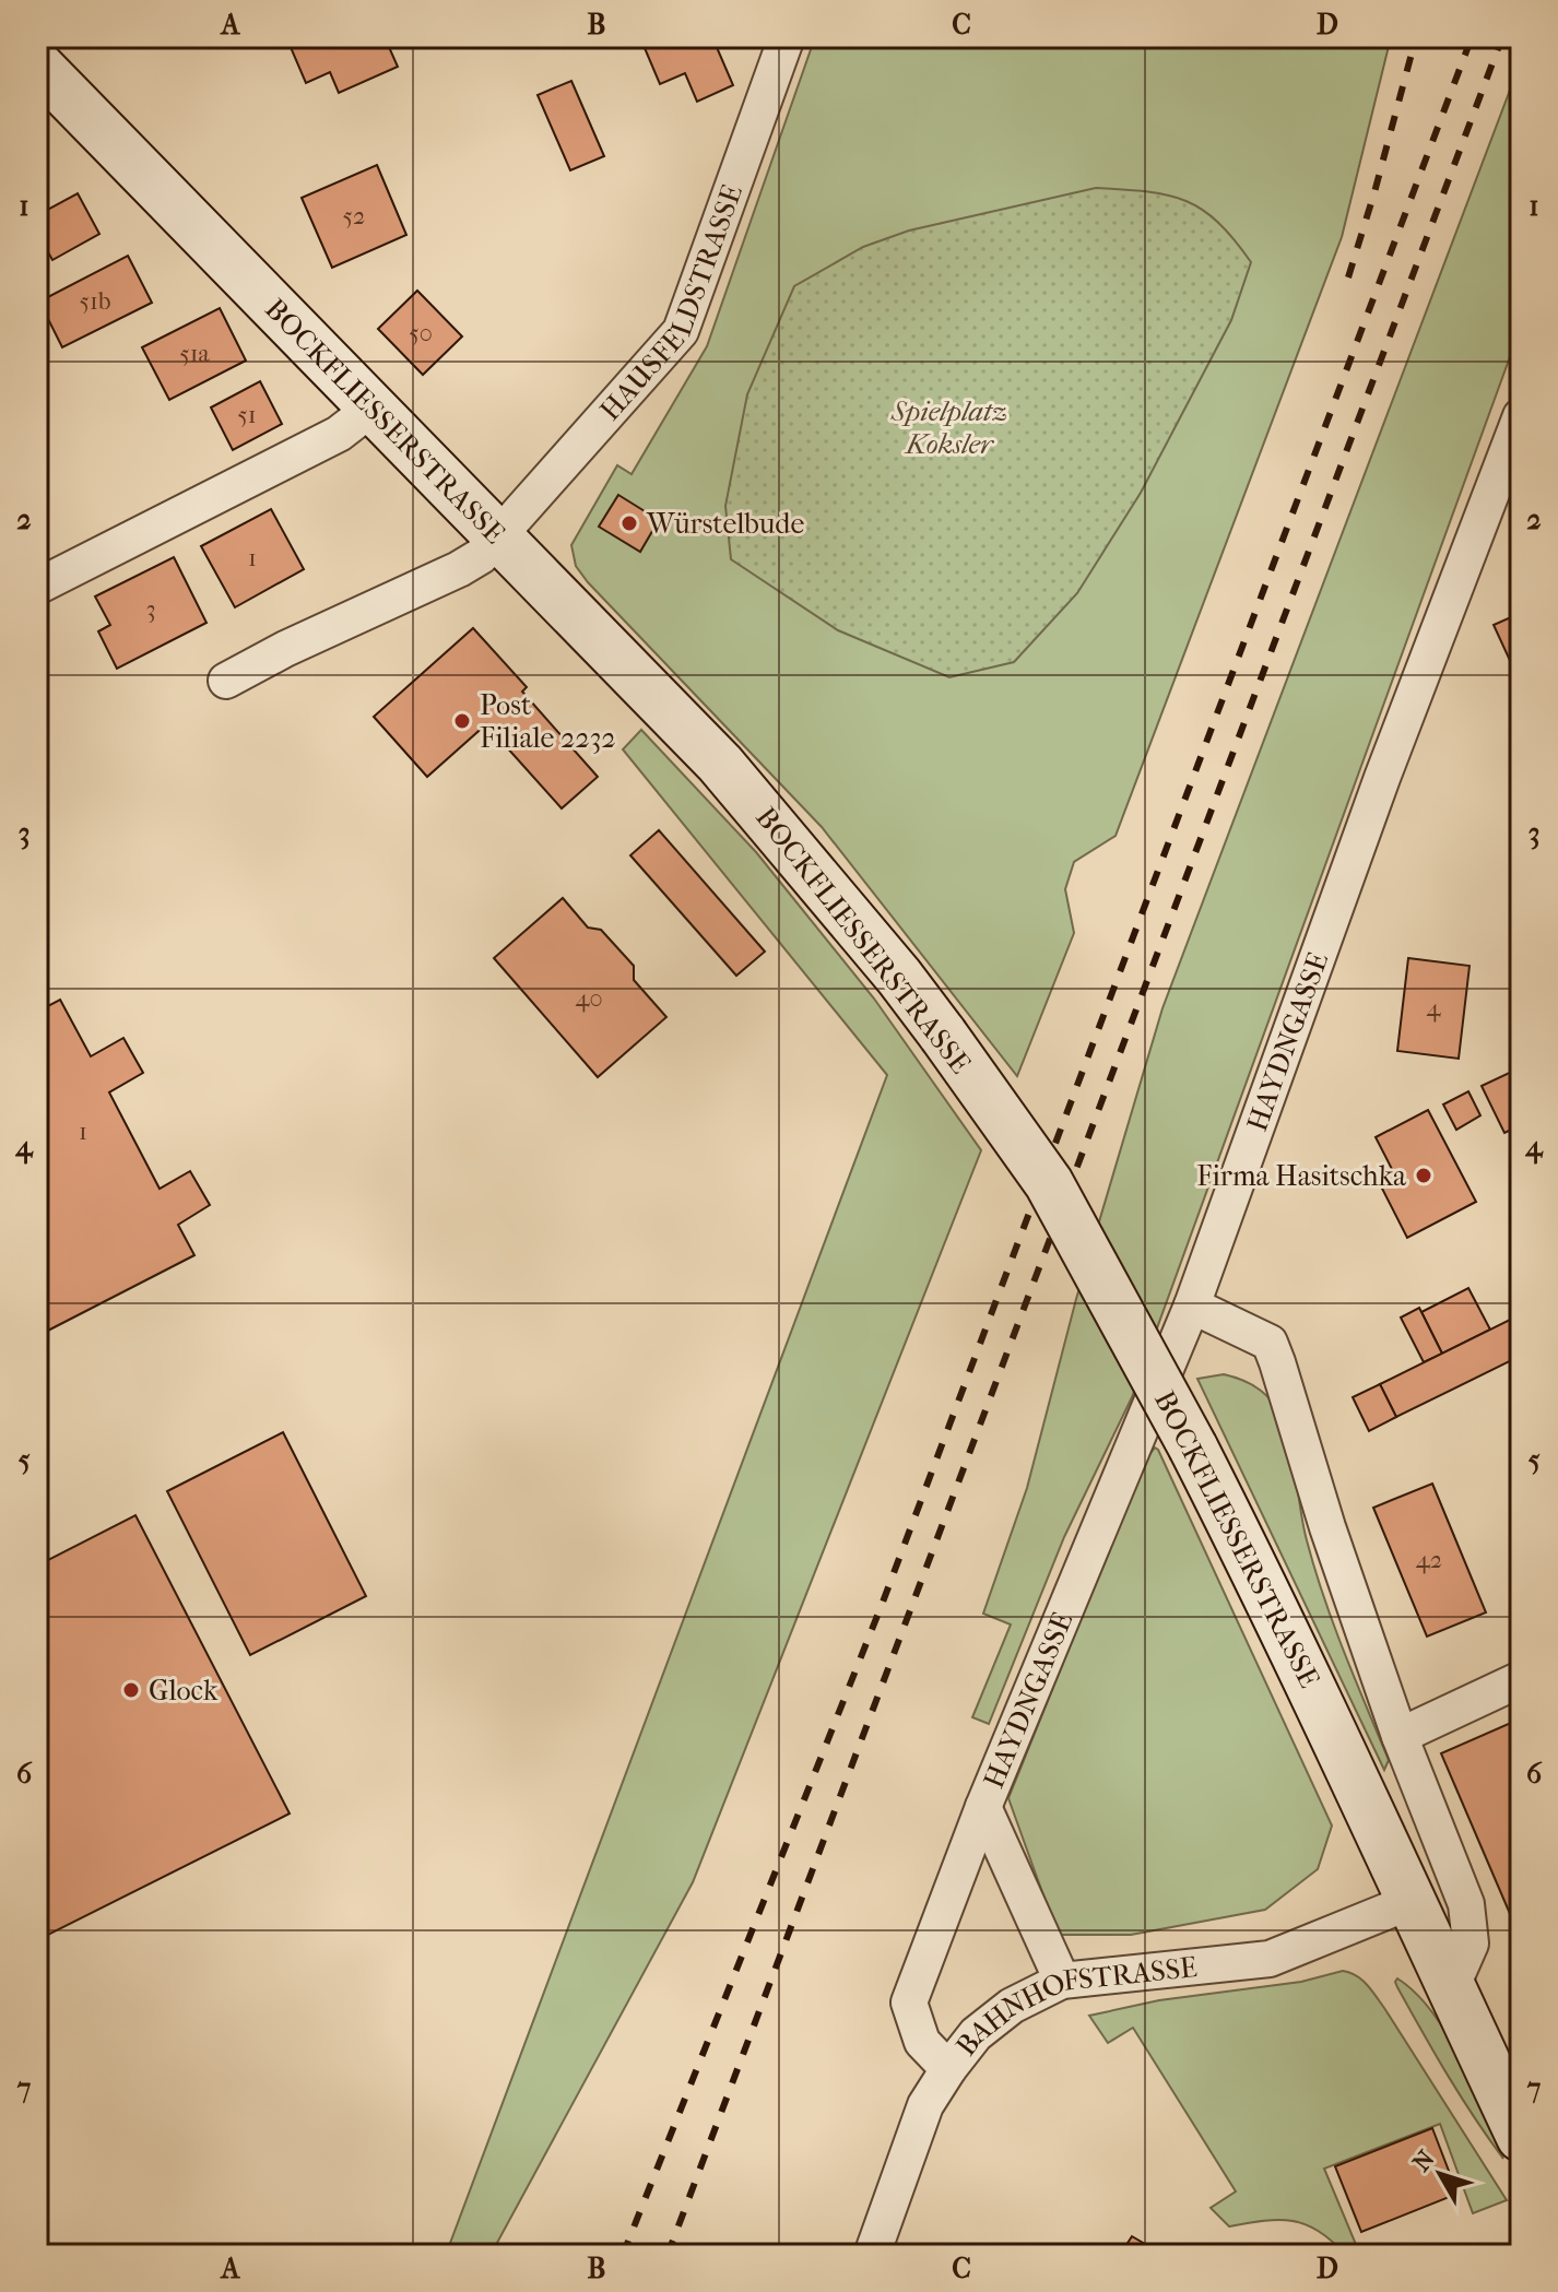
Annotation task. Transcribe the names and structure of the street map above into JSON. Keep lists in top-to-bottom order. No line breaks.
{"streets":{"main road":["BOCKFLIESSERSTRASSE"],"street":["HAUSFELDSTRASSE","HAYDNGASSE","BAHNHOFSTRASSE"]},"crossings":[["HAUSFELDSTRASSE","BOCKFLIESSERSTRASSE"],["BOCKFLIESSERSTRASSE","BAHNHOFSTRASSE"],["HAYDNGASSE","BAHNHOFSTRASSE"]],"parks":["Spielplatz Koksler"],"places":["Würstelbude","Post Filiale 2232","Firma Hasitschka","Glock"],"house_numbers":["52","51b","50","51a","51","1","3","40","4","1","42"],"north":"top left","grid":{"columns":["A","B","C","D"],"rows":["1","2","3","4","5","6","7"]}}
